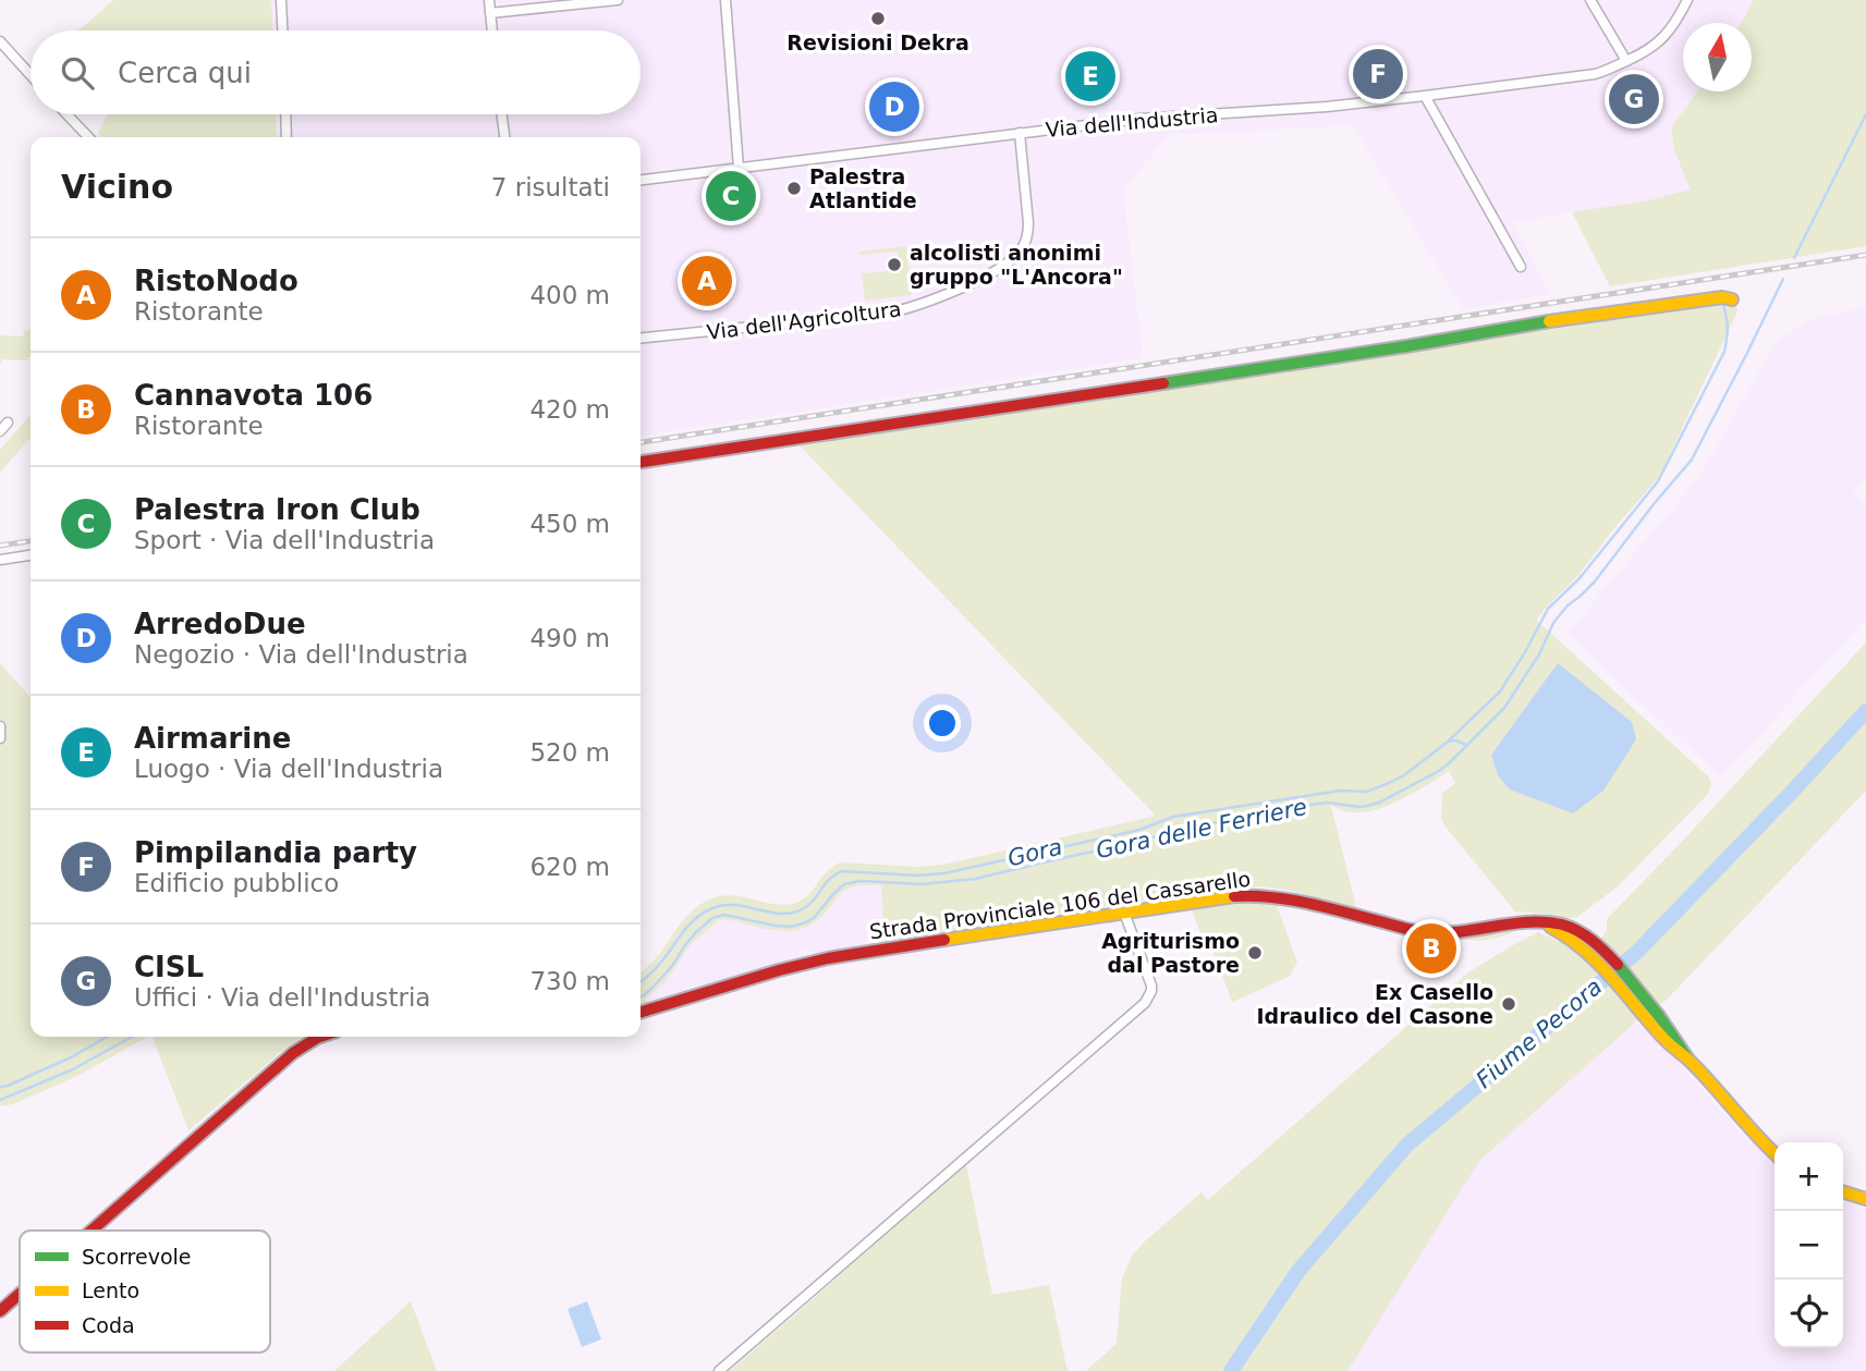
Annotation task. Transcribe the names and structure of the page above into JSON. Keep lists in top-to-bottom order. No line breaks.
{"streets":{"street":["Via dell'Industria","Via dell'Agricoltura","Strada Provinciale 106 del Cassarello"]},"crossings":[["Via dell'Industria","Via dell'Agricoltura"]],"water":["Gora delle Ferriere","Gora","Fiume Pecora"],"places":["Revisioni Dekra","Palestra Atlantide","alcolisti anonimi gruppo \"L'Ancora\"","Agriturismo dal Pastore","Ex Casello Idraulico del Casone"],"legend":["Scorrevole","Lento","Coda"],"north":"top","page":{"search":"Cerca qui","pins":["F","E","G","D","C","A","B"],"heading":["Vicino","7 risultati"],"list":[{"mark":"A","name":"RistoNodo","note":"Ristorante","value":"400 m"},{"mark":"B","name":"Cannavota 106","note":"Ristorante","value":"420 m"},{"mark":"C","name":"Palestra Iron Club","note":"Sport · Via dell'Industria","value":"450 m"},{"mark":"D","name":"ArredoDue","note":"Negozio · Via dell'Industria","value":"490 m"},{"mark":"E","name":"Airmarine","note":"Luogo · Via dell'Industria","value":"520 m"},{"mark":"F","name":"Pimpilandia party","note":"Edificio pubblico","value":"620 m"},{"mark":"G","name":"CISL","note":"Uffici · Via dell'Industria","value":"730 m"}],"map_buttons":["+","−"]}}
